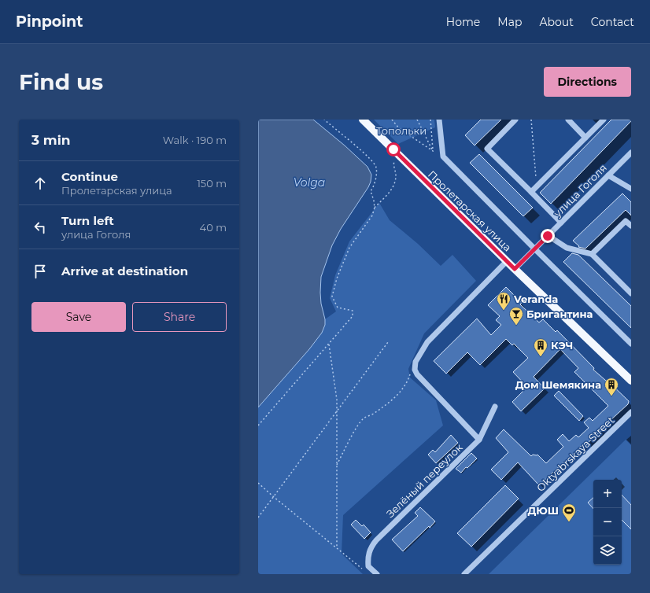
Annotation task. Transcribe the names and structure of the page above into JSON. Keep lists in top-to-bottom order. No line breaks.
{"streets":{"main road":["Пролетарская улица"],"street":["улица Гоголя","Oktyabrskaya Street","Зелёный переулок"]},"crossings":[["улица Гоголя","Пролетарская улица"]],"water":["Volga"],"parks":["Топольки"],"places":{"restaurant":["Veranda"],"bar":["Бригантина"],"building":["КЭЧ","Дом Шемякина"],"sports":["ДЮШ"]},"page":{"header":"Pinpoint","nav":["Home","Map","About","Contact"],"buttons":["Directions",["Save","Share"]],"title":"Find us","heading":["3 min","Walk · 190 m"],"list":[["Continue","Пролетарская улица","150 m"],["Turn left","улица Гоголя","40 m"],"Arrive at destination"],"map_buttons":["+","−"]}}
